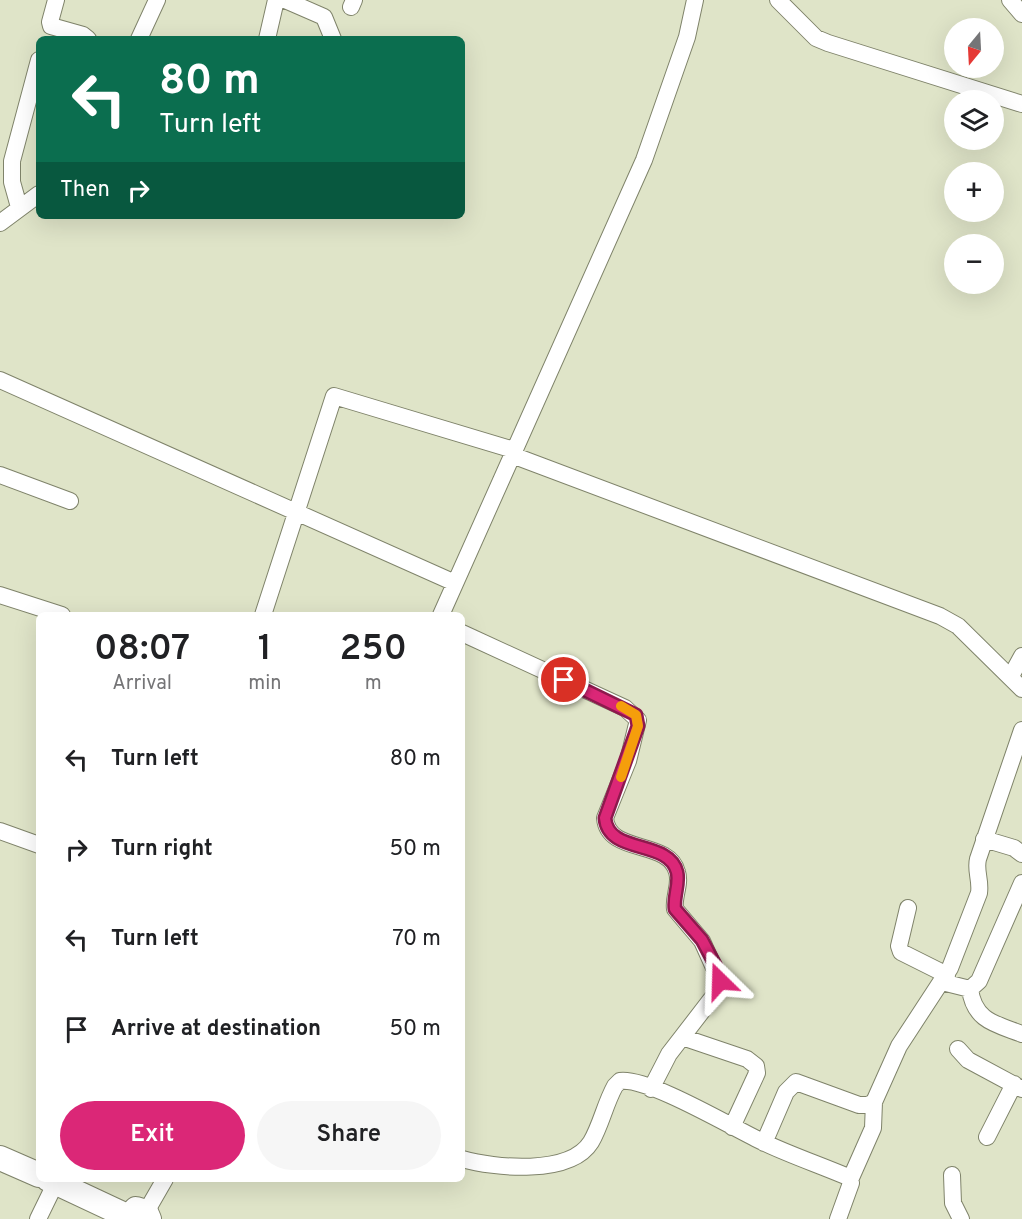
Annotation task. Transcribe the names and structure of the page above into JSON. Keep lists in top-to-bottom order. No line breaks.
{"north":"bottom","page":{"map_buttons":["+","−"],"turn":["80 m","Turn left"],"then":"Then","eta":["08:07","Arrival","1","min","250","m"],"list":[{"name":"Turn left","value":"80 m"},{"name":"Turn right","value":"50 m"},{"name":"Turn left","value":"70 m"},{"name":"Arrive at destination","value":"50 m"}],"buttons":["Exit","Share"]}}
